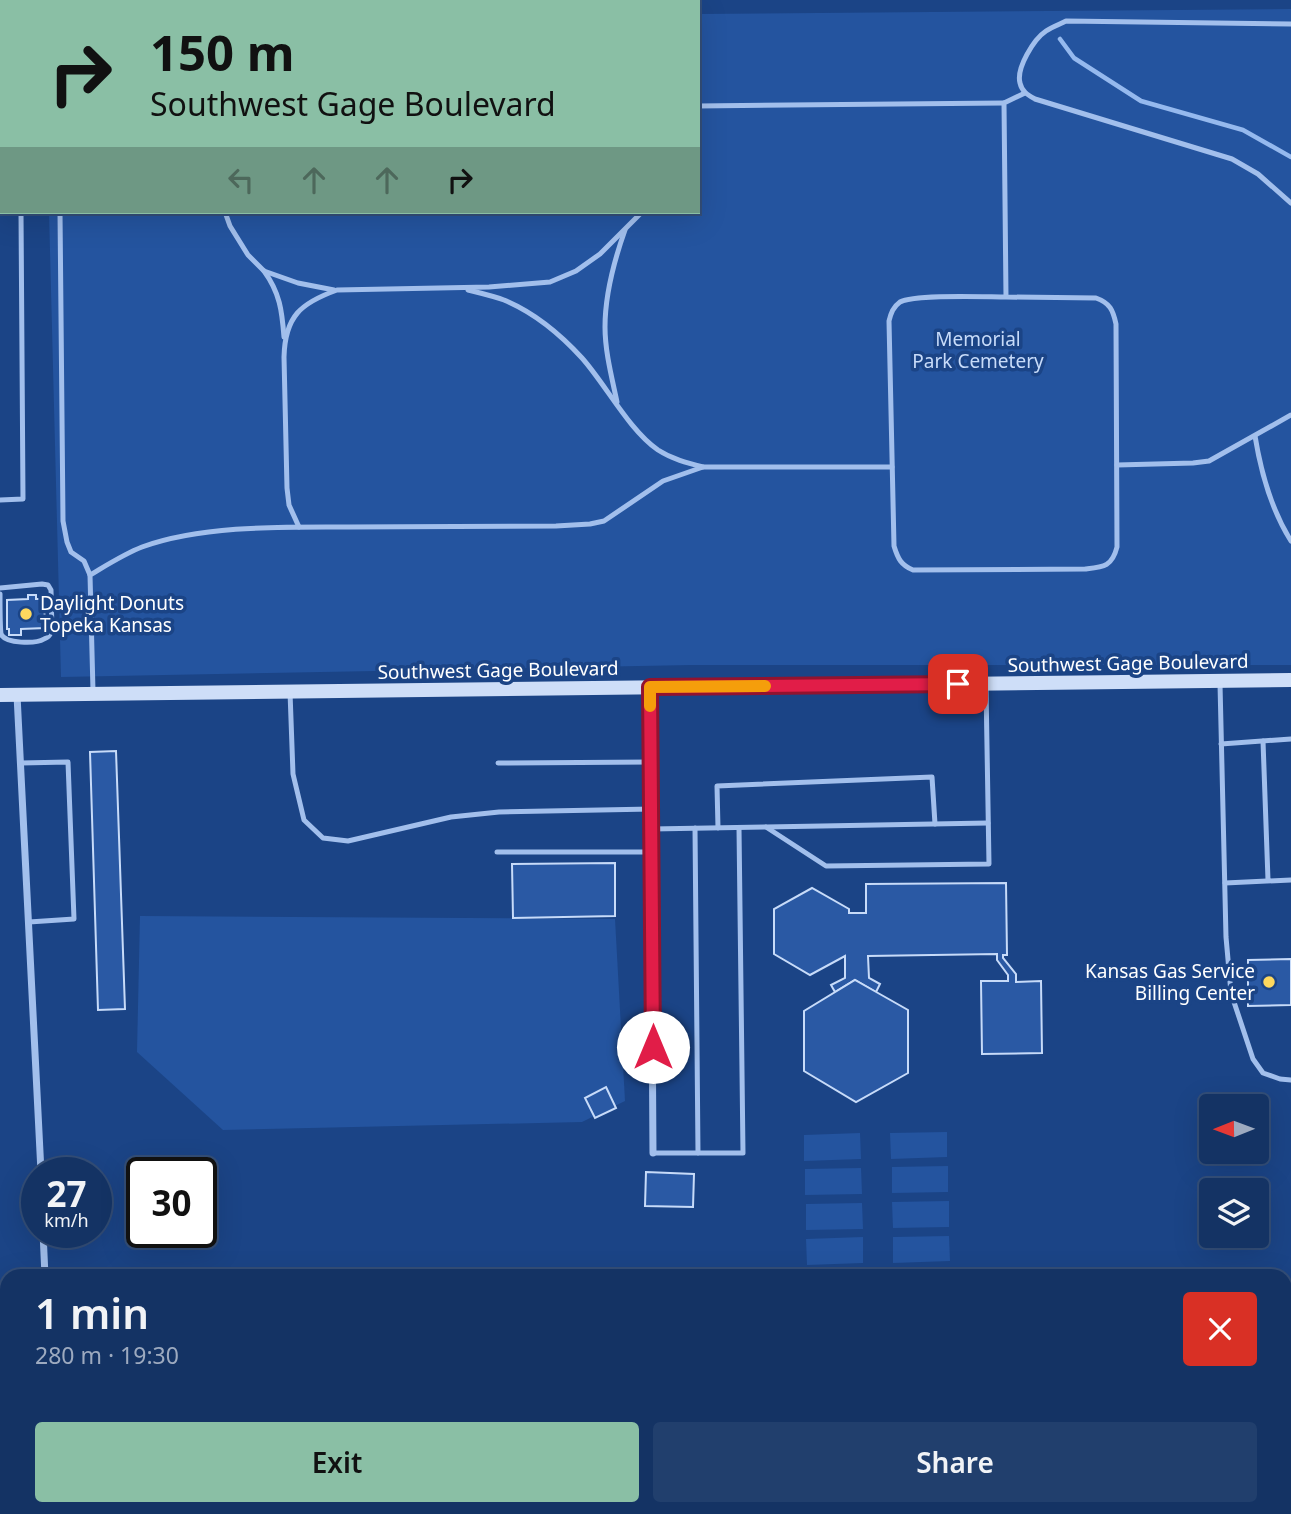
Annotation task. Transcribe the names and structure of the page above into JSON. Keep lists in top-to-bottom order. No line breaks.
{"streets":{"main road":["Southwest Gage Boulevard"]},"parks":["Memorial Park Cemetery"],"places":["Daylight Donuts Topeka Kansas","Kansas Gas Service Billing Center"],"north":"left","page":{"turn":["150 m","Southwest Gage Boulevard"],"speed":"27 km/h","limit":"30","heading":["1 min","280 m · 19:30"],"buttons":["Exit","Share"]}}
